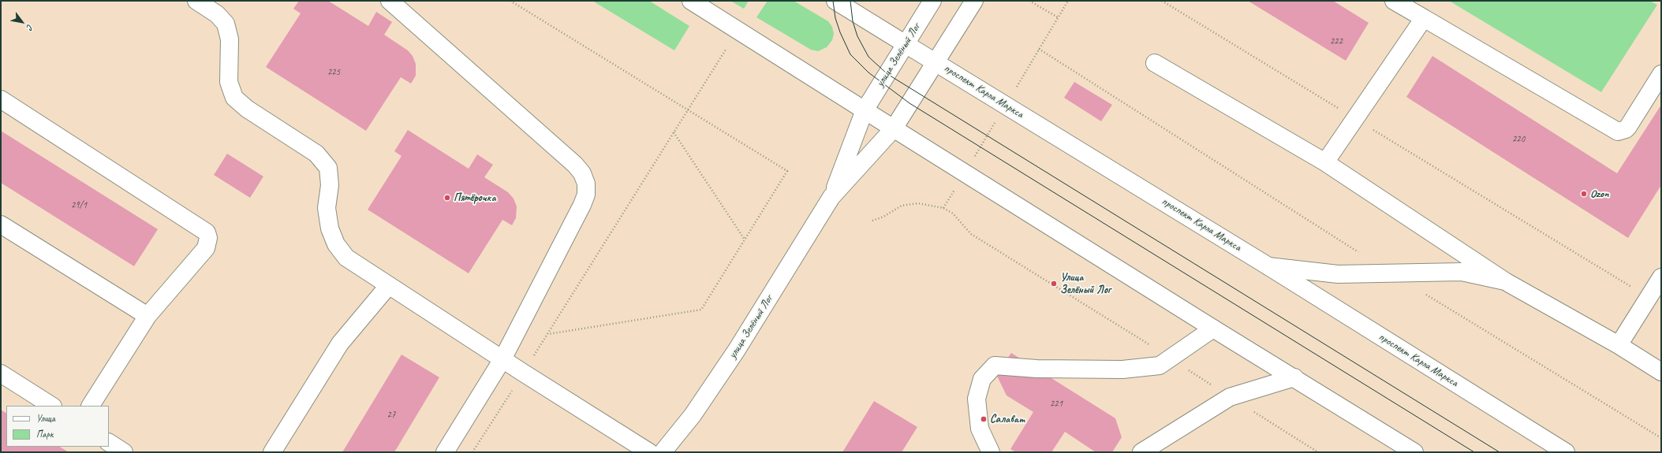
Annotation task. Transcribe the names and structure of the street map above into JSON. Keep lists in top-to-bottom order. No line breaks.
{"streets":{"main road":["улица Зелёный Лог","проспект Карла Маркса"]},"crossings":[["улица Зелёный Лог","проспект Карла Маркса"]],"places":["Ozon","Пятёрочка","Улица Зелёный Лог","Салават"],"house_numbers":["222","225","220","29/1","221","27"],"legend":["Улица","Парк"],"north":"bottom right"}
